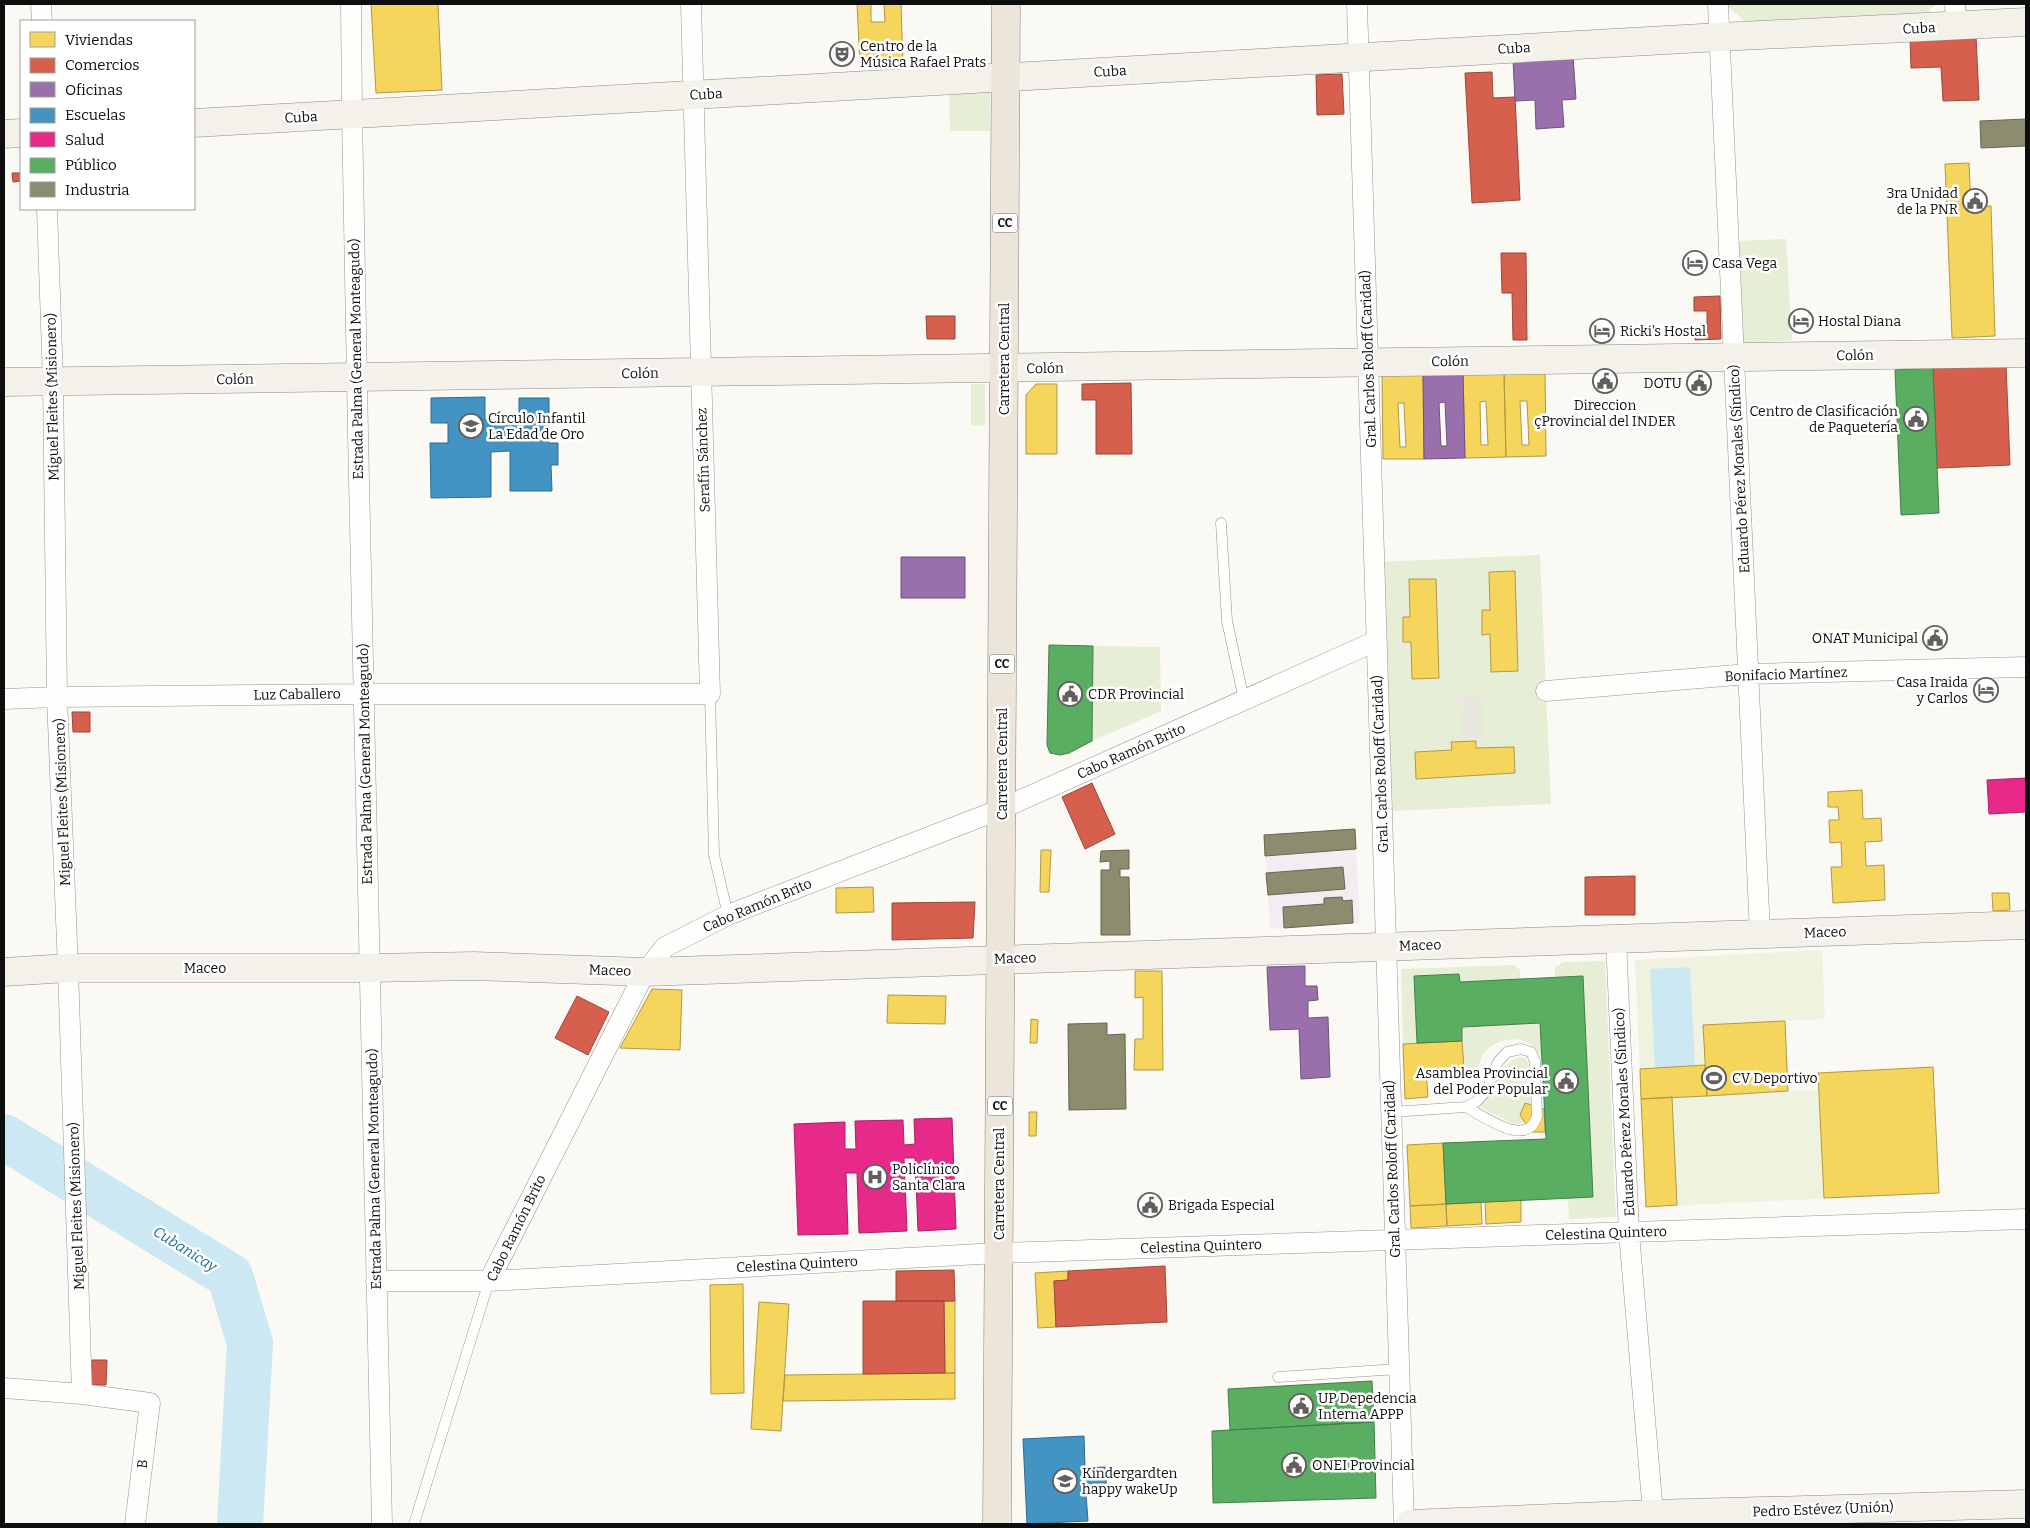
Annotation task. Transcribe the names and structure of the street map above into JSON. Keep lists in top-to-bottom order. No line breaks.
{"streets":{"main road":["Cuba","CC","Colón","Carretera Central","Maceo","Pedro Estévez (Unión)"],"street":["Estrada Palma (General Monteagudo)","Gral. Carlos Roloff (Caridad)","Miguel Fleites (Misionero)","Serafín Sánchez","Eduardo Pérez Morales (Síndico)","Bonifacio Martínez","Luz Caballero","Cabo Ramón Brito","Celestina Quintero","B"]},"crossings":[["Cuba","Estrada Palma (General Monteagudo)"],["Cuba","Carretera Central"],["Cuba","Gral. Carlos Roloff (Caridad)"],["Cuba","Serafín Sánchez"],["Cuba","Eduardo Pérez Morales (Síndico)"],["Colón","Estrada Palma (General Monteagudo)"],["Colón","Carretera Central"],["Colón","Gral. Carlos Roloff (Caridad)"],["Colón","Miguel Fleites (Misionero)"],["Colón","Serafín Sánchez"],["Colón","Eduardo Pérez Morales (Síndico)"],["Estrada Palma (General Monteagudo)","Luz Caballero"],["Estrada Palma (General Monteagudo)","Maceo"],["Estrada Palma (General Monteagudo)","Celestina Quintero"],["Carretera Central","Cabo Ramón Brito"],["Carretera Central","Maceo"],["Carretera Central","Celestina Quintero"],["Gral. Carlos Roloff (Caridad)","Cabo Ramón Brito"],["Gral. Carlos Roloff (Caridad)","Maceo"],["Gral. Carlos Roloff (Caridad)","Celestina Quintero"],["Miguel Fleites (Misionero)","Luz Caballero"],["Miguel Fleites (Misionero)","Maceo"],["Miguel Fleites (Misionero)","B"],["Serafín Sánchez","Luz Caballero"],["Serafín Sánchez","Cabo Ramón Brito"],["Eduardo Pérez Morales (Síndico)","Bonifacio Martínez"],["Eduardo Pérez Morales (Síndico)","Maceo"],["Eduardo Pérez Morales (Síndico)","Celestina Quintero"],["Eduardo Pérez Morales (Síndico)","Pedro Estévez (Unión)"],["Cabo Ramón Brito","Maceo"],["Cabo Ramón Brito","Celestina Quintero"]],"water":["Cubanicay"],"places":{"theatre":["Centro de la Música Rafael Prats"],"public building":["3ra Unidad de la PNR","Direccion çProvincial del INDER","DOTU","Centro de Clasificación de Paquetería","ONAT Municipal","CDR Provincial","Asamblea Provincial del Poder Popular","Brigada Especial","UP Depedencia Interna APPP","ONEI Provincial"],"hotel":["Casa Vega","Hostal Diana","Ricki's Hostal","Casa Iraida y Carlos"],"school or university":["Círculo Infantil La Edad de Oro","Kindergardten happy wakeUp"],"sports":["CV Deportivo"],"hospital":["Policlínico Santa Clara"]},"legend":["Viviendas","Comercios","Oficinas","Escuelas","Salud","Público","Industria"]}
